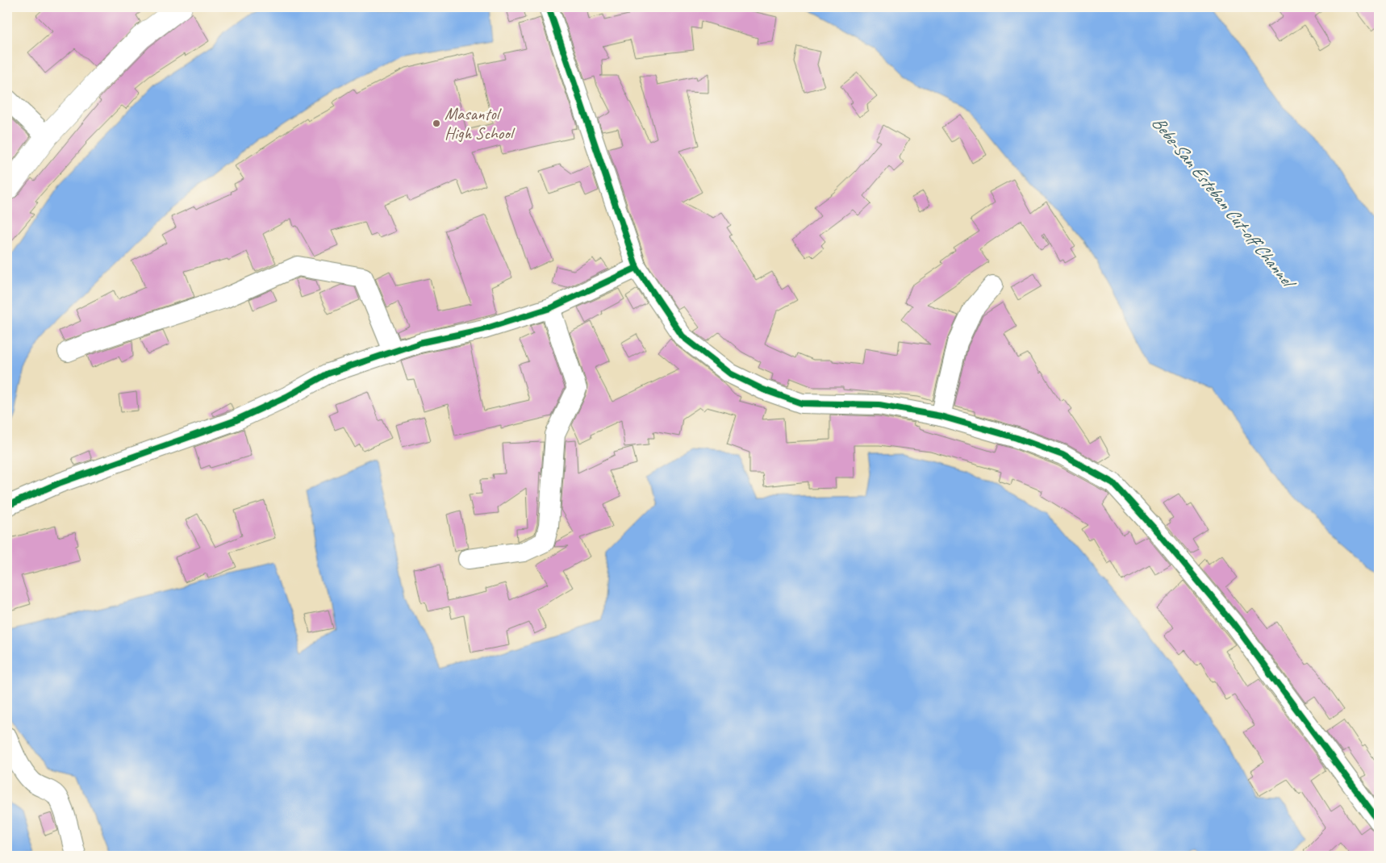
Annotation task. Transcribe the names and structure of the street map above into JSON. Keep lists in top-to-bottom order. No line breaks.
{"water":["Bebe-San Esteban Cut-off Channel"],"places":["Masantol High School"]}
